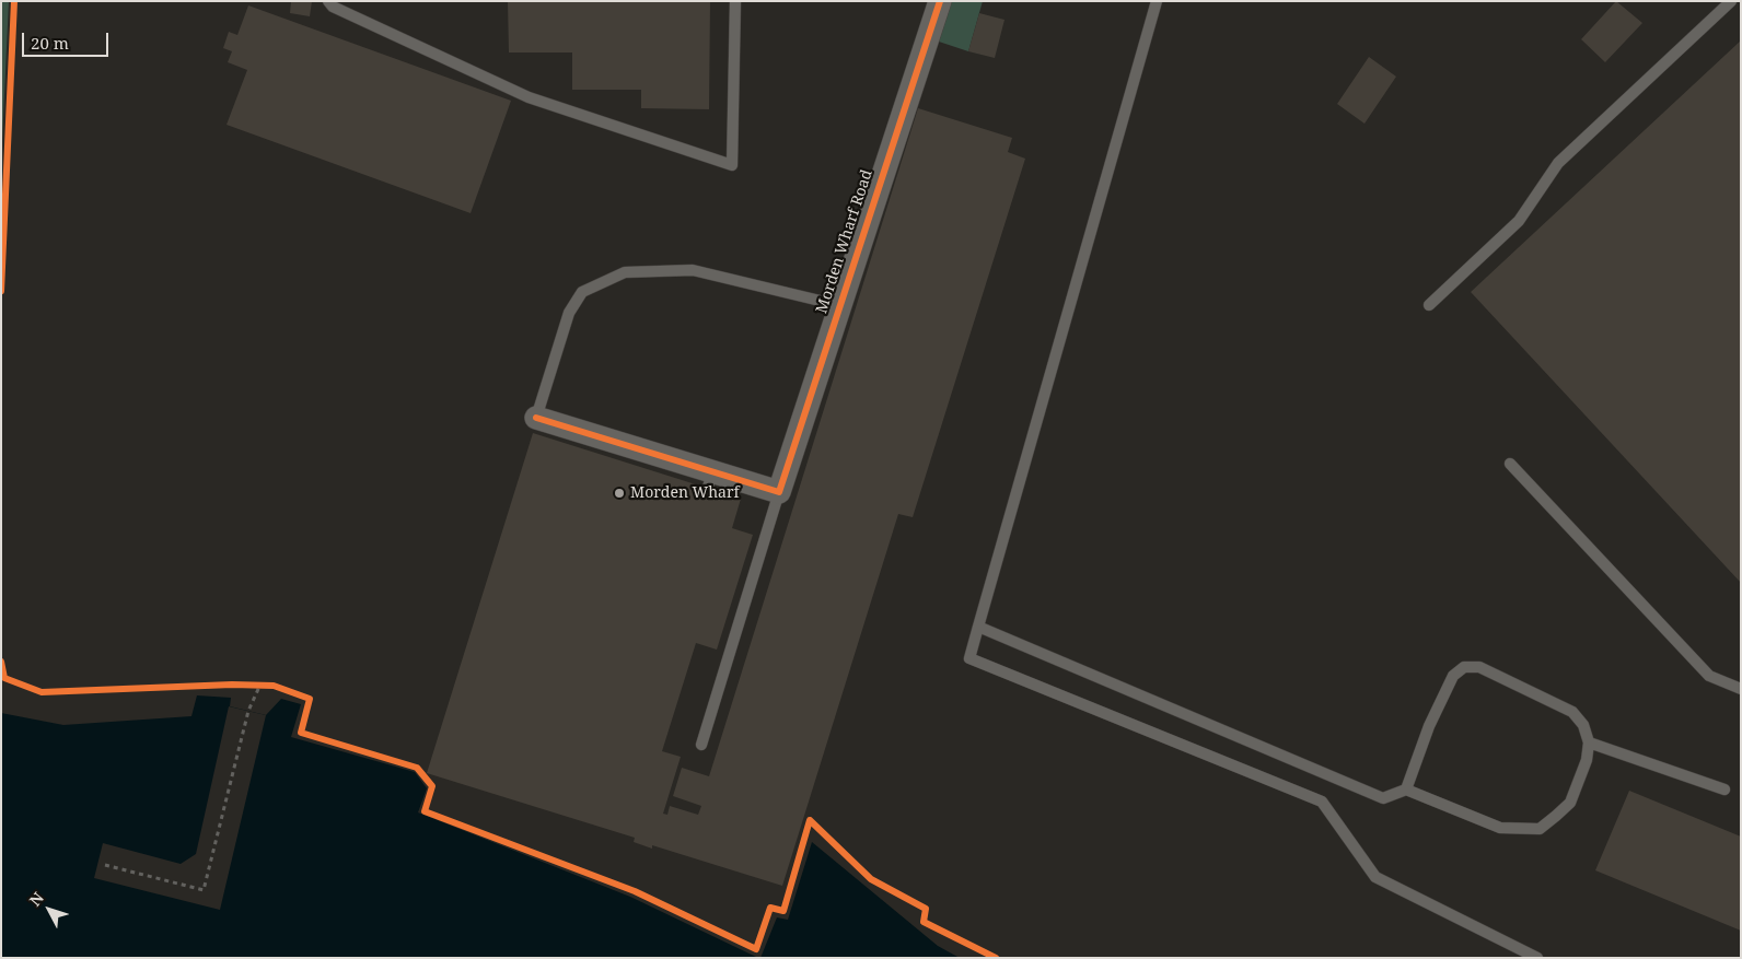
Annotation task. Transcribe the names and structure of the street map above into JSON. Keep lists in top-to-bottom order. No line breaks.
{"streets":{"street":["Morden Wharf Road"]},"places":["Morden Wharf"],"scale_bar":"20 m","north":"top left"}
